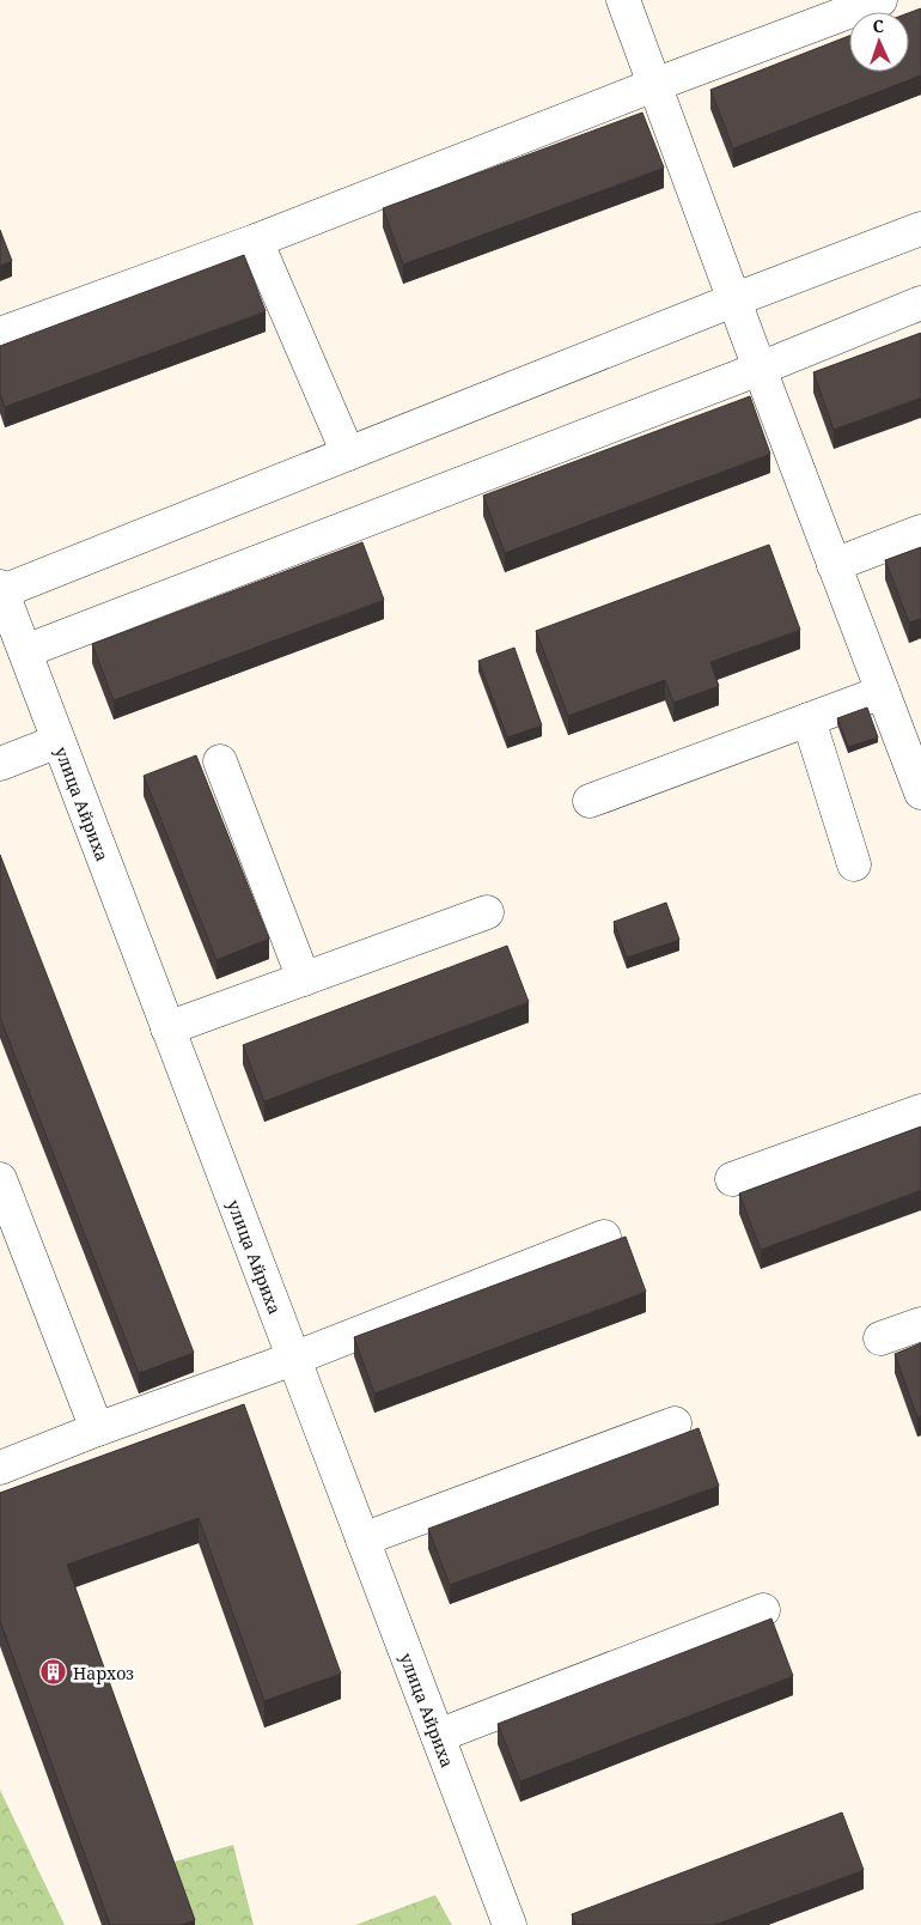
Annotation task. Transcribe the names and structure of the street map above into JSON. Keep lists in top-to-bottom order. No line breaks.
{"streets":{"street":["улица Айриха"]},"places":{"building":["Нархоз"]},"north":"top"}
